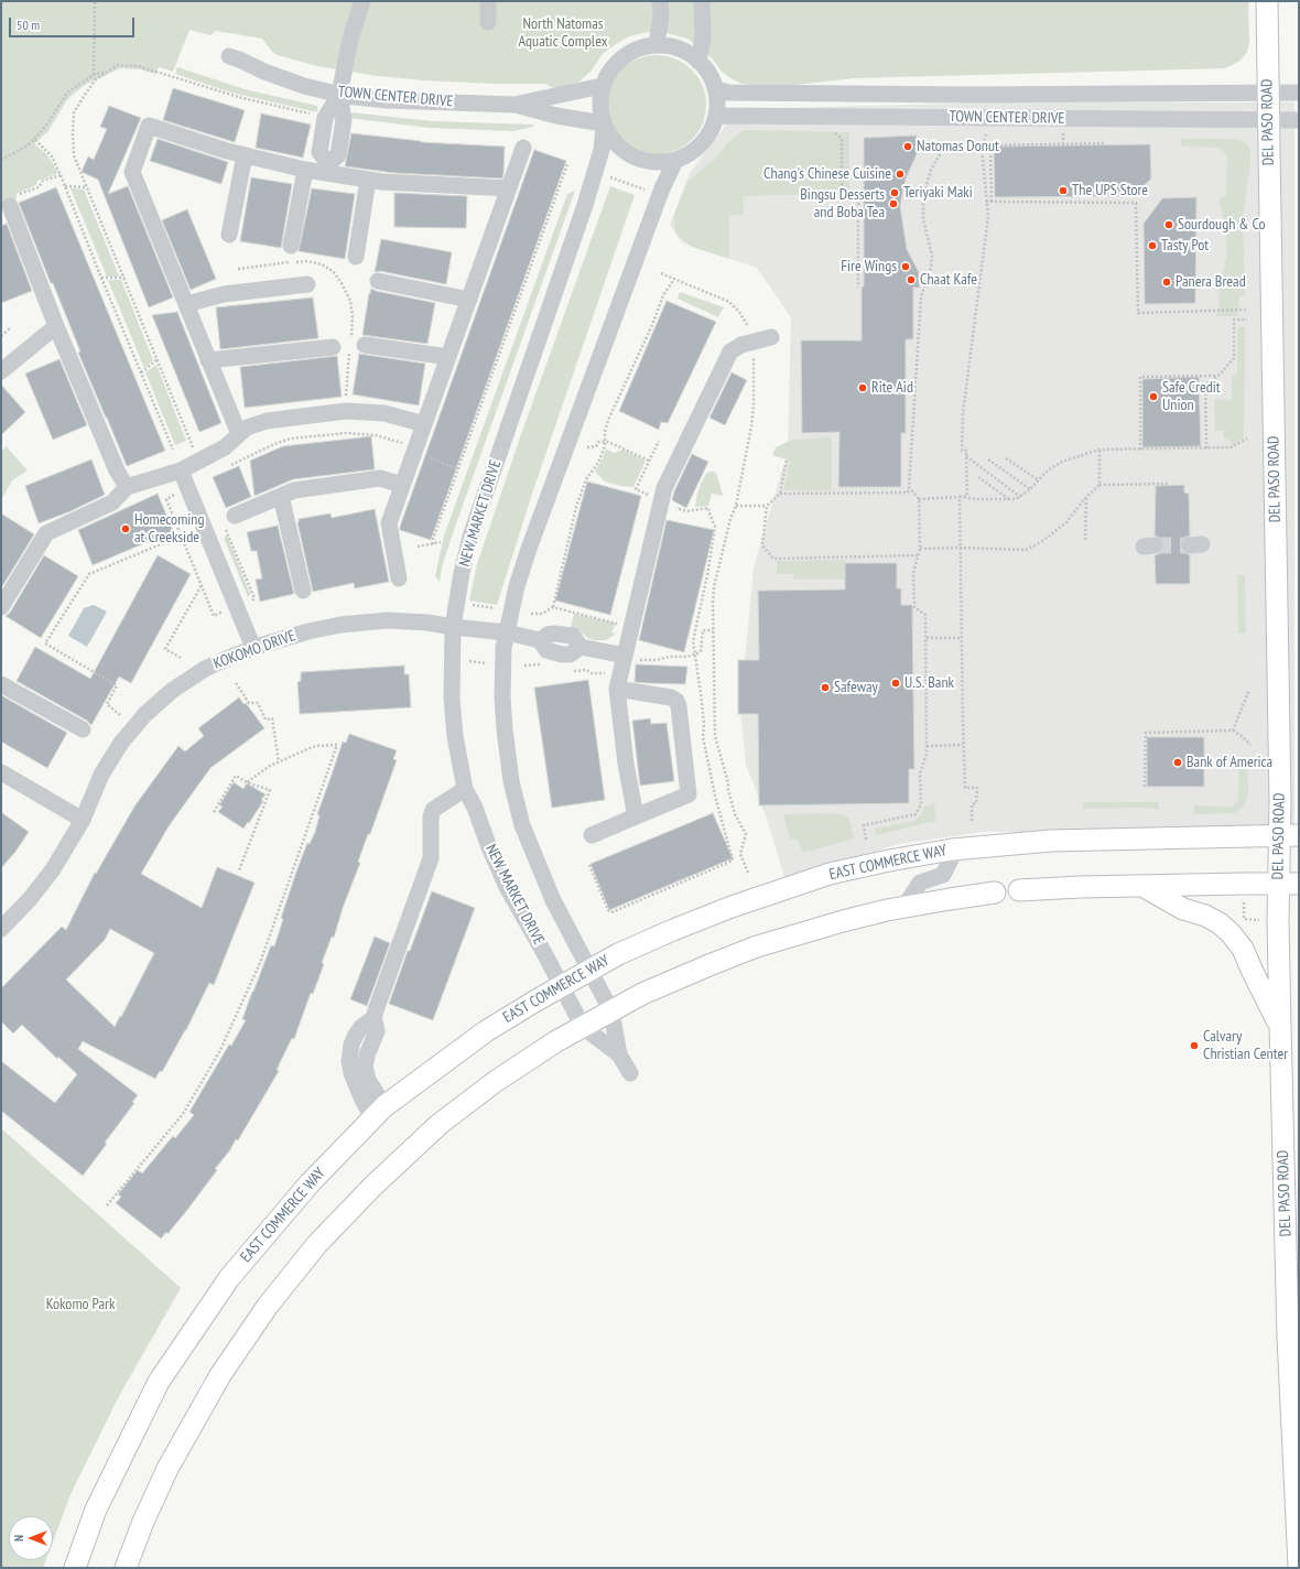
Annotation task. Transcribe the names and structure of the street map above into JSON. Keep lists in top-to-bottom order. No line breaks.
{"streets":{"main road":["DEL PASO ROAD","EAST COMMERCE WAY"],"street":["TOWN CENTER DRIVE","NEW MARKET DRIVE","KOKOMO DRIVE"]},"crossings":[["TOWN CENTER DRIVE","DEL PASO ROAD"],["TOWN CENTER DRIVE","NEW MARKET DRIVE"],["DEL PASO ROAD","EAST COMMERCE WAY"],["NEW MARKET DRIVE","KOKOMO DRIVE"],["NEW MARKET DRIVE","EAST COMMERCE WAY"]],"parks":["North Natomas Aquatic Complex","Kokomo Park"],"places":["Natomas Donut","Chang's Chinese Cuisine","The UPS Store","Teriyaki Maki","Bingsu Desserts and Boba Tea","Sourdough & Co","Tasty Pot","Fire Wings","Chaat Kafe","Panera Bread","Rite Aid","Safe Credit Union","Homecoming at Creekside","U.S. Bank","Safeway","Bank of America","Calvary Christian Center"],"scale_bar":"50 m","north":"left"}
